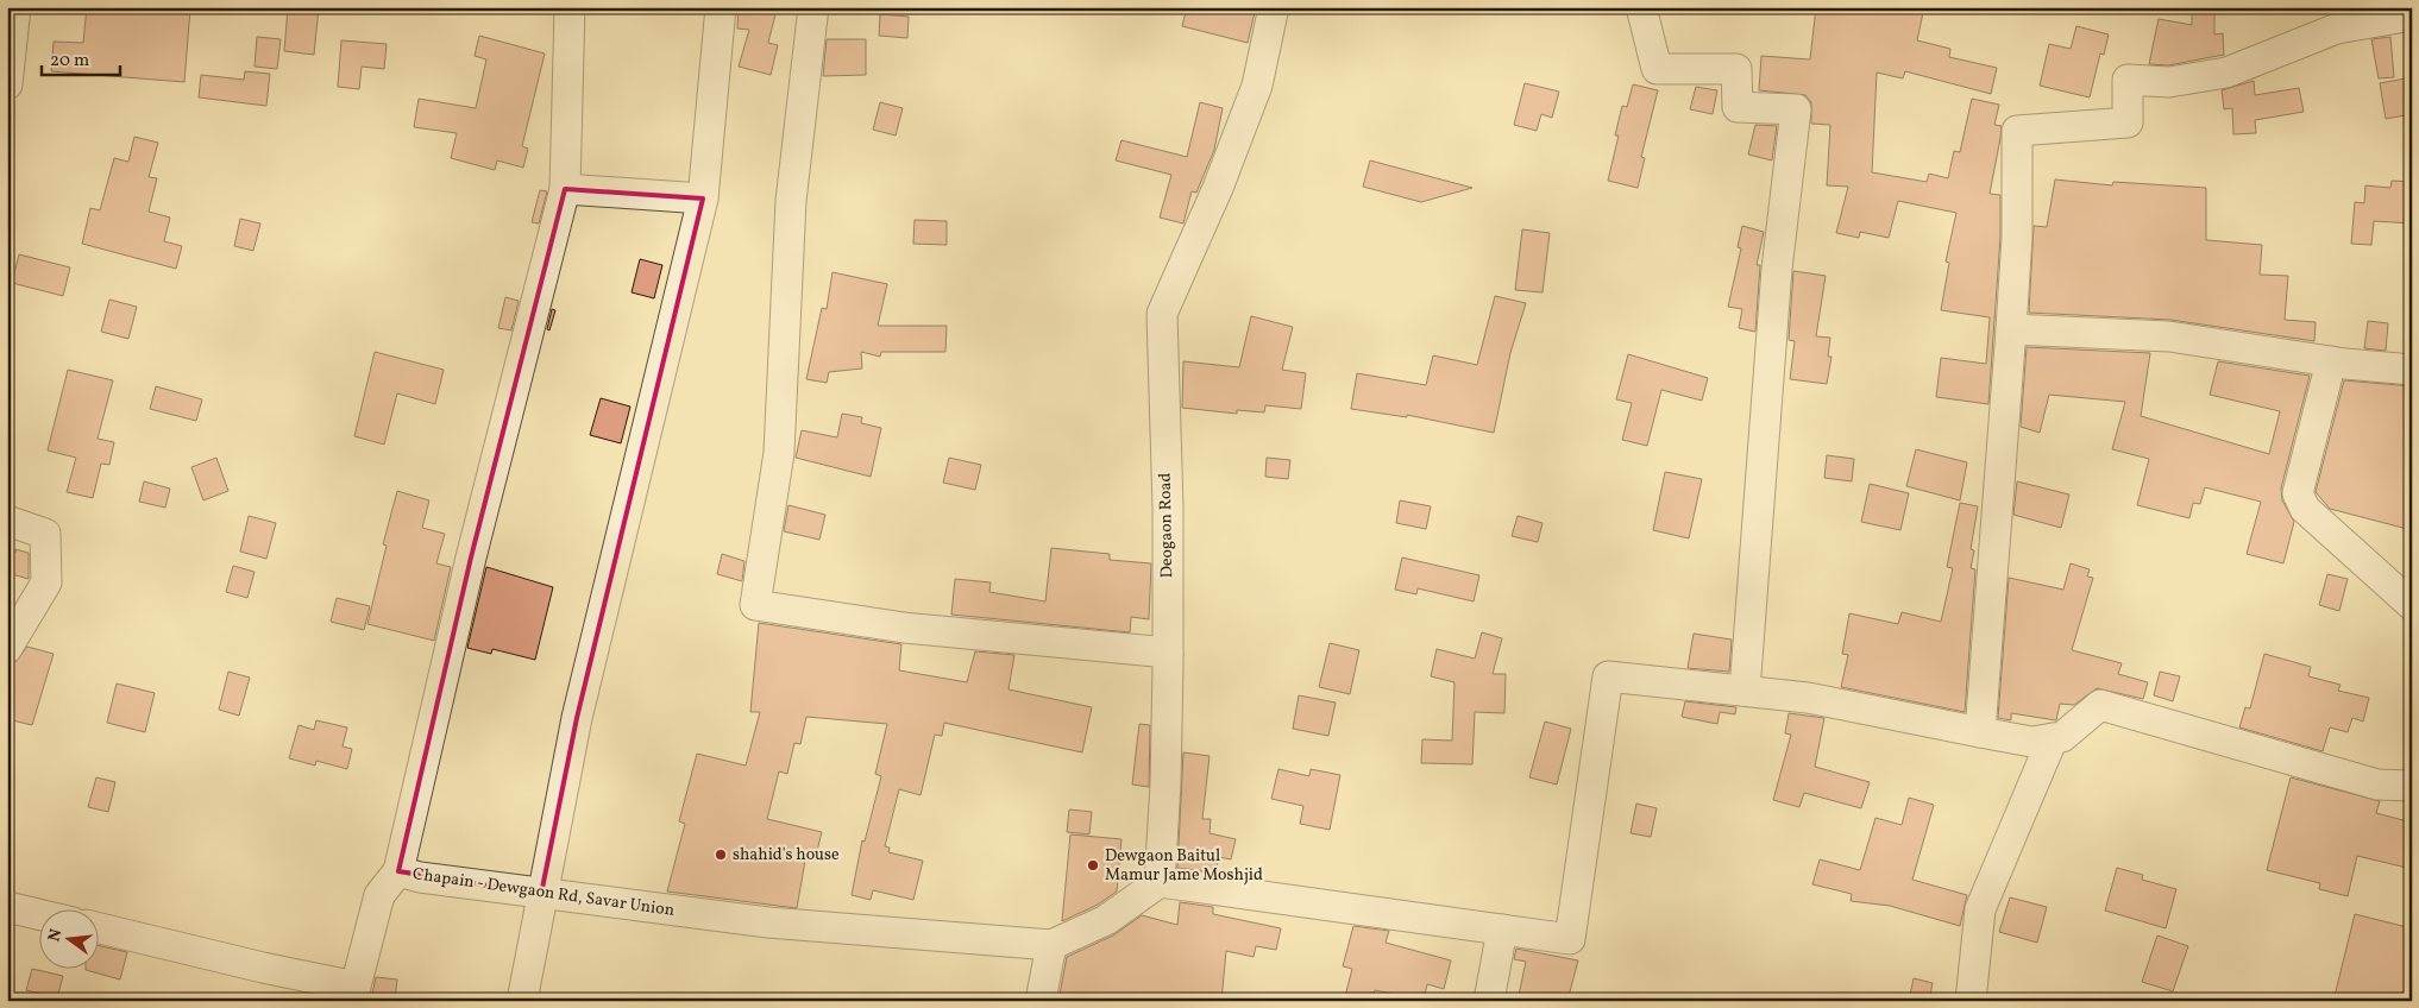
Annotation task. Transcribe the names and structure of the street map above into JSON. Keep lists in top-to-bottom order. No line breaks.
{"streets":{"street":["Deogaon Road","Chapain - Dewgaon Rd, Savar Union"]},"places":["shahid's house","Dewgaon Baitul Mamur Jame Moshjid"],"scale_bar":"20 m","north":"left"}
